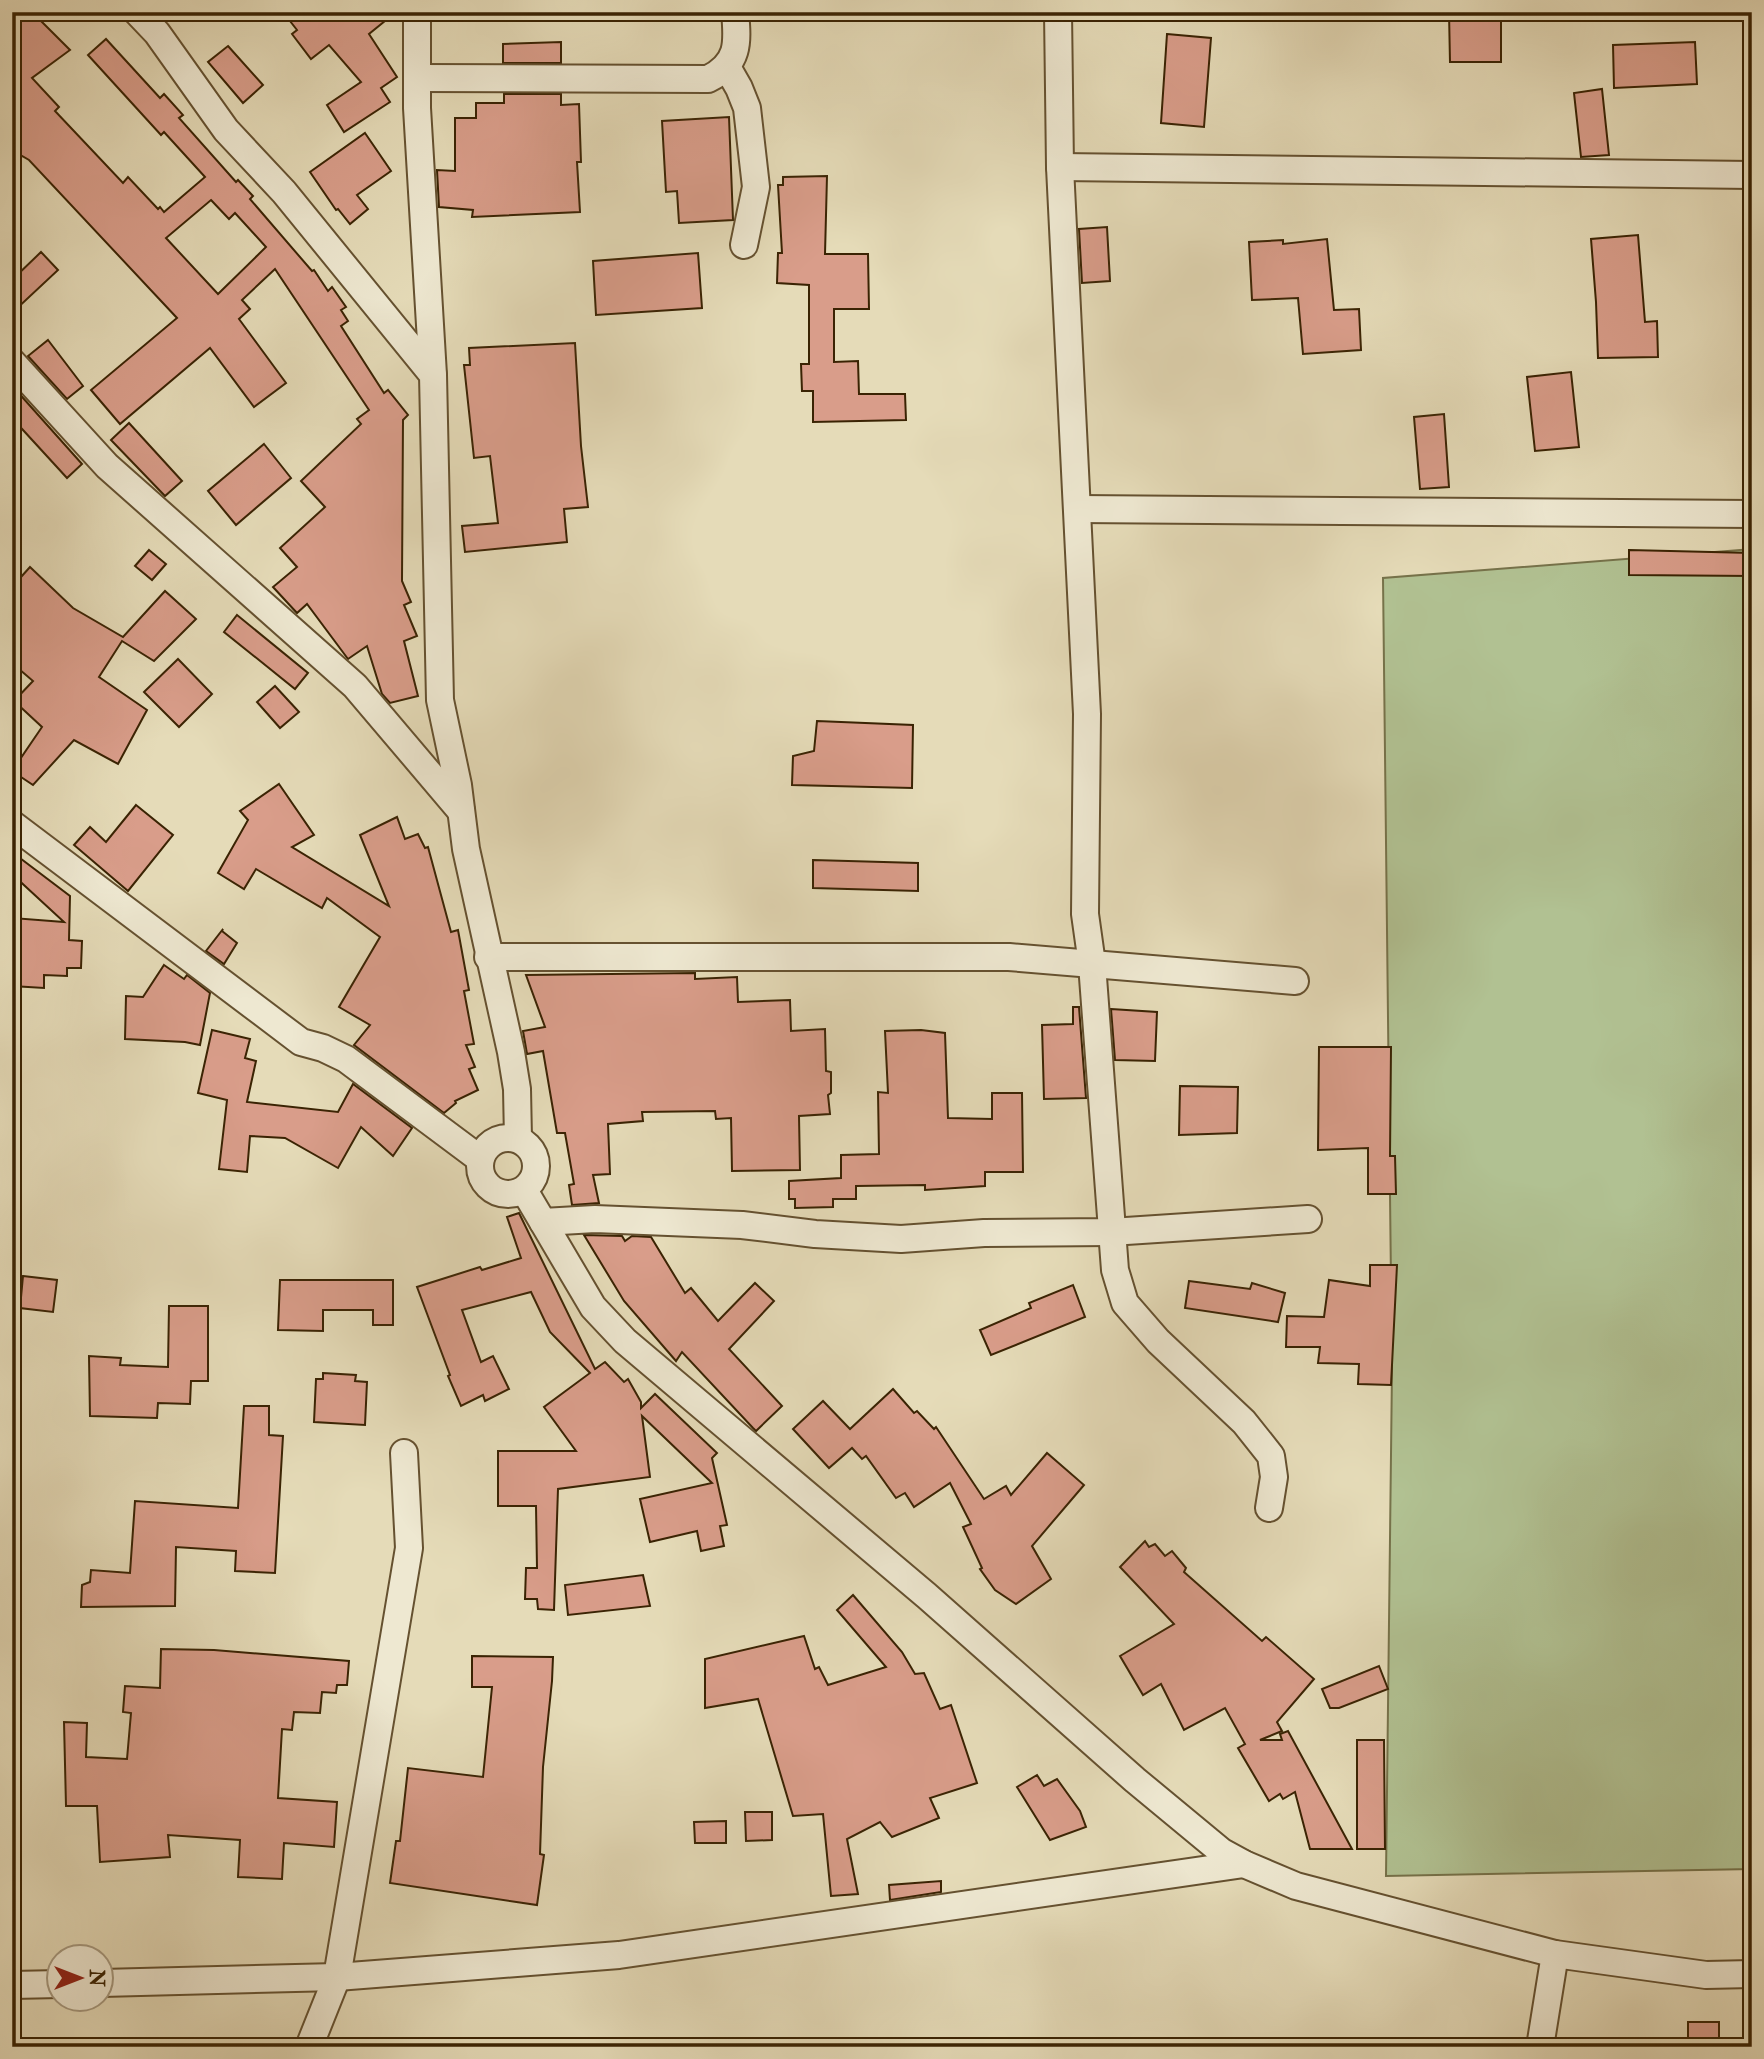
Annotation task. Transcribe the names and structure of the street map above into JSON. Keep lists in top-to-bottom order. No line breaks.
{"north":"right"}
